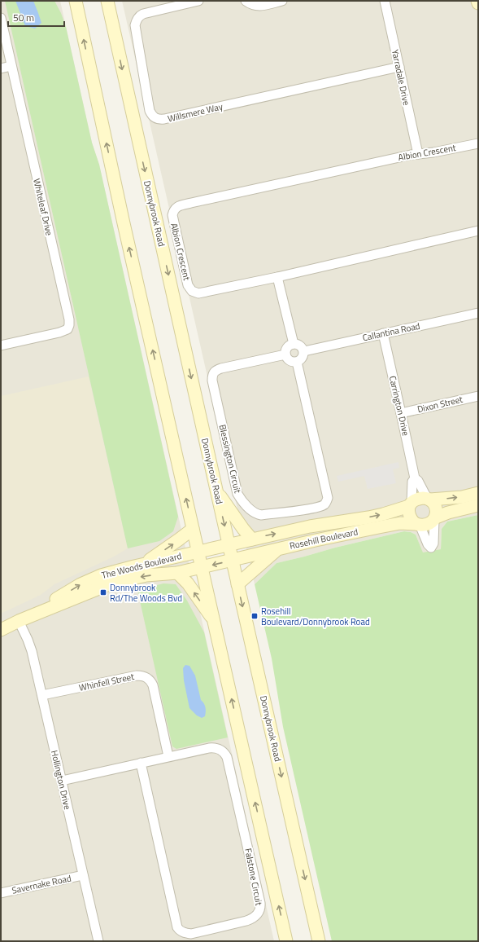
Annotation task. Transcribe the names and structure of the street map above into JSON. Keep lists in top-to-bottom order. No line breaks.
{"streets":{"main road":["Donnybrook Road","Rosehill Boulevard","The Woods Boulevard"],"street":["Yarradale Drive","Willsmere Way","Albion Crescent","Whiteleaf Drive","Callantina Road","Dixon Street","Carrington Drive","Blessington Circuit","Whinfell Street","Hollington Drive","Falstone Circuit","Savernake Road"]},"crossings":[["Yarradale Drive","Willsmere Way"],["Yarradale Drive","Albion Crescent"],["Donnybrook Road","Rosehill Boulevard"],["Donnybrook Road","The Woods Boulevard"],["Callantina Road","Carrington Drive"],["Callantina Road","Blessington Circuit"],["Dixon Street","Carrington Drive"],["Carrington Drive","Rosehill Boulevard"],["Rosehill Boulevard","The Woods Boulevard"],["The Woods Boulevard","Hollington Drive"],["Whinfell Street","Hollington Drive"],["Whinfell Street","Falstone Circuit"],["Hollington Drive","Falstone Circuit"],["Hollington Drive","Savernake Road"]],"places":{"transit":["Donnybrook Rd/The Woods Bvd","Rosehill Boulevard/Donnybrook Road"]},"scale_bar":"50 m"}
